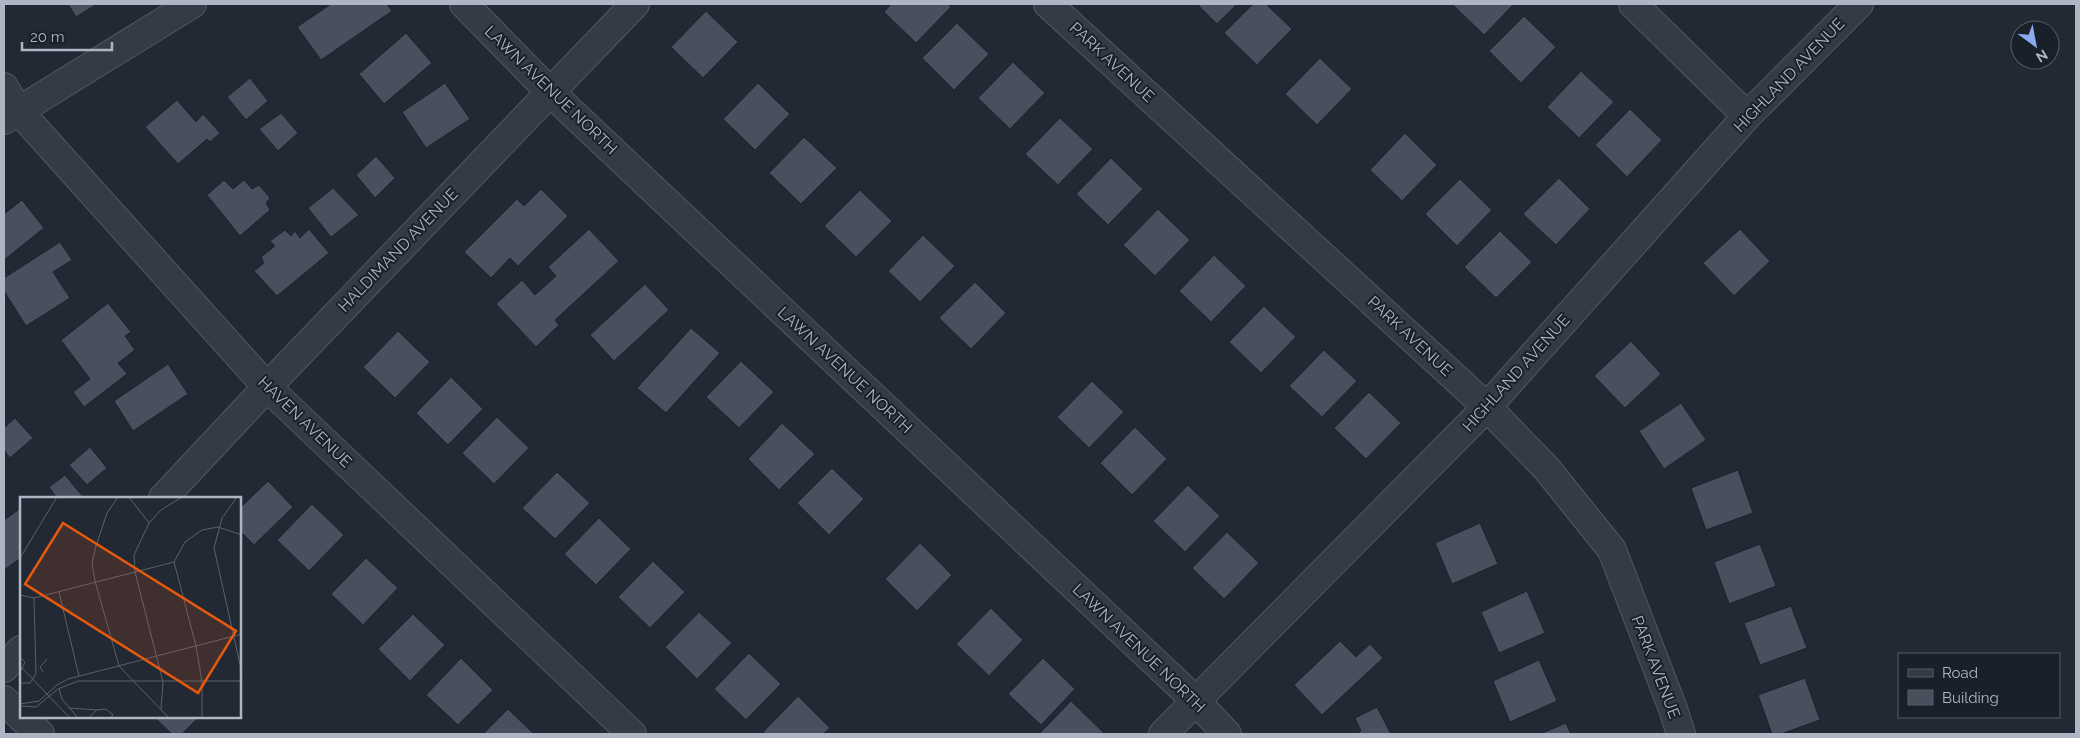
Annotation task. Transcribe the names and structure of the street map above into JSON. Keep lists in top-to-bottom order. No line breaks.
{"streets":{"street":["PARK AVENUE","HIGHLAND AVENUE","LAWN AVENUE NORTH","HALDIMAND AVENUE","HAVEN AVENUE"]},"crossings":[["PARK AVENUE","HIGHLAND AVENUE"],["HIGHLAND AVENUE","LAWN AVENUE NORTH"],["LAWN AVENUE NORTH","HALDIMAND AVENUE"],["HALDIMAND AVENUE","HAVEN AVENUE"]],"legend":["Road","Building"],"scale_bar":"20 m","north":"bottom right"}
